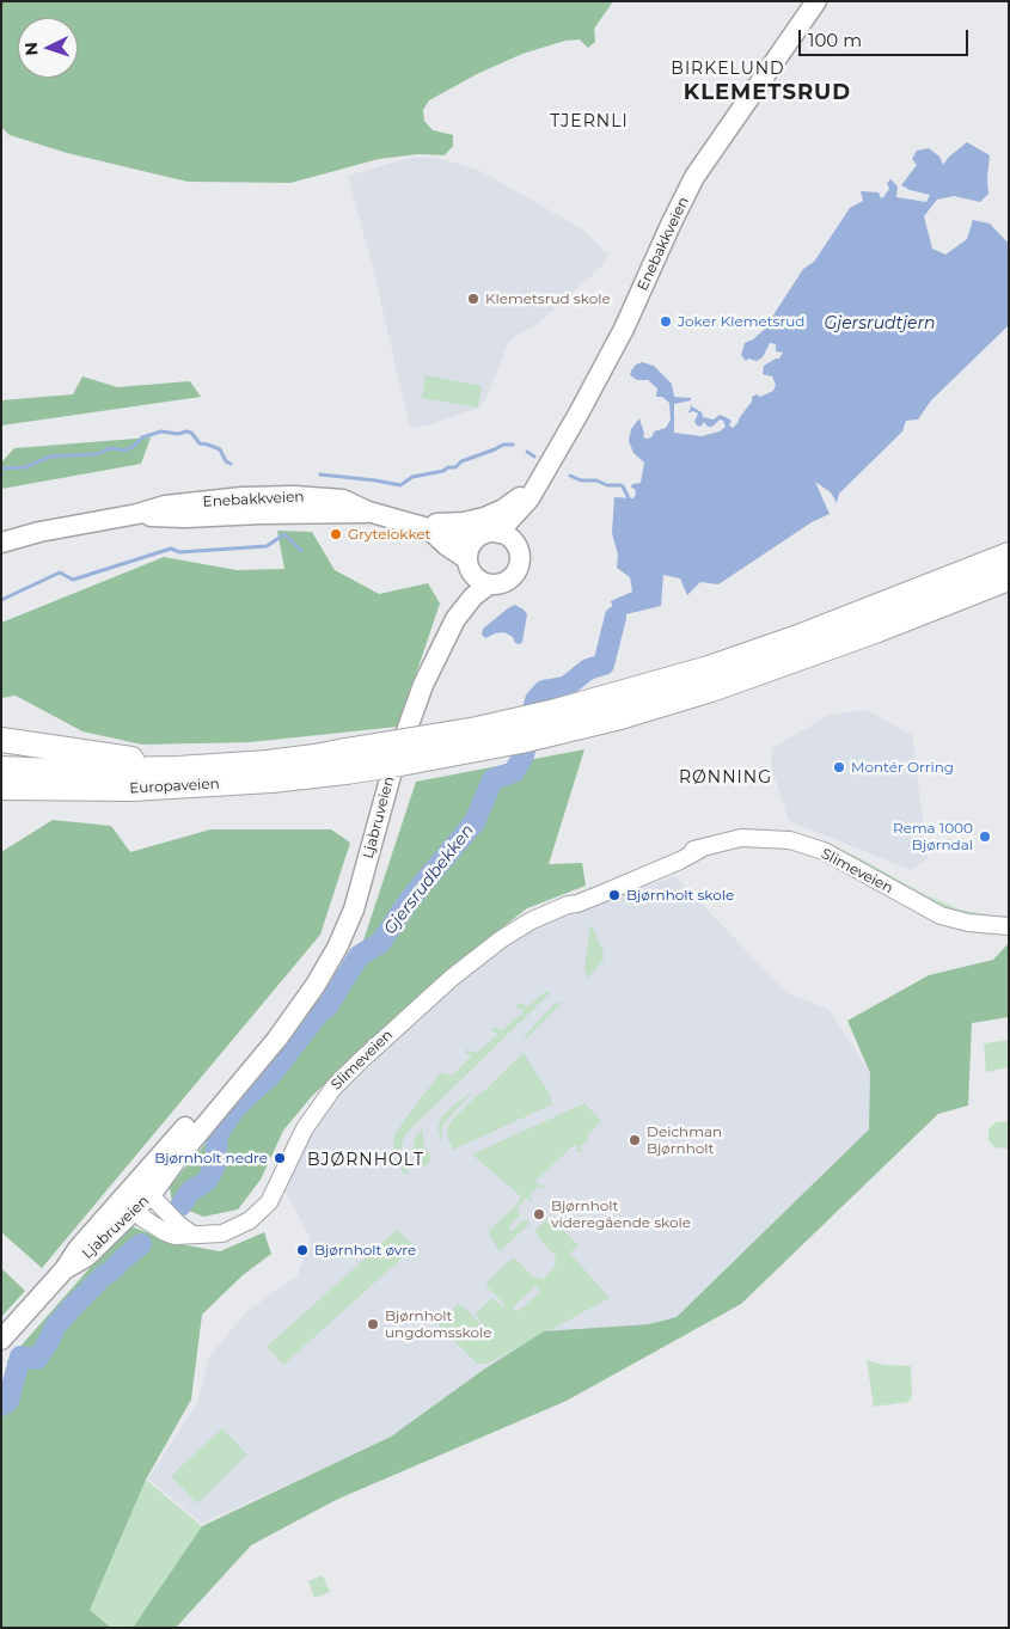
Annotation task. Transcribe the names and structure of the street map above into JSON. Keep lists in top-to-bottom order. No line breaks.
{"streets":{"highway":["Europaveien"],"main road":["Enebakkveien","Ljabruveien"],"street":["Slimeveien"]},"crossings":[["Enebakkveien","Ljabruveien"],["Ljabruveien","Slimeveien"]],"districts":["BIRKELUND","KLEMETSRUD","TJERNLI","RØNNING","BJØRNHOLT"],"water":["Gjersrudtjern","Gjersrudbekken"],"places":["Klemetsrud skole","Joker Klemetsrud","Grytelokket","Montér Orring","Rema 1000 Bjørndal","Bjørnholt skole","Deichman Bjørnholt","Bjørnholt nedre","Bjørnholt videregående skole","Bjørnholt øvre","Bjørnholt ungdomsskole"],"scale_bar":"100 m","north":"left"}
